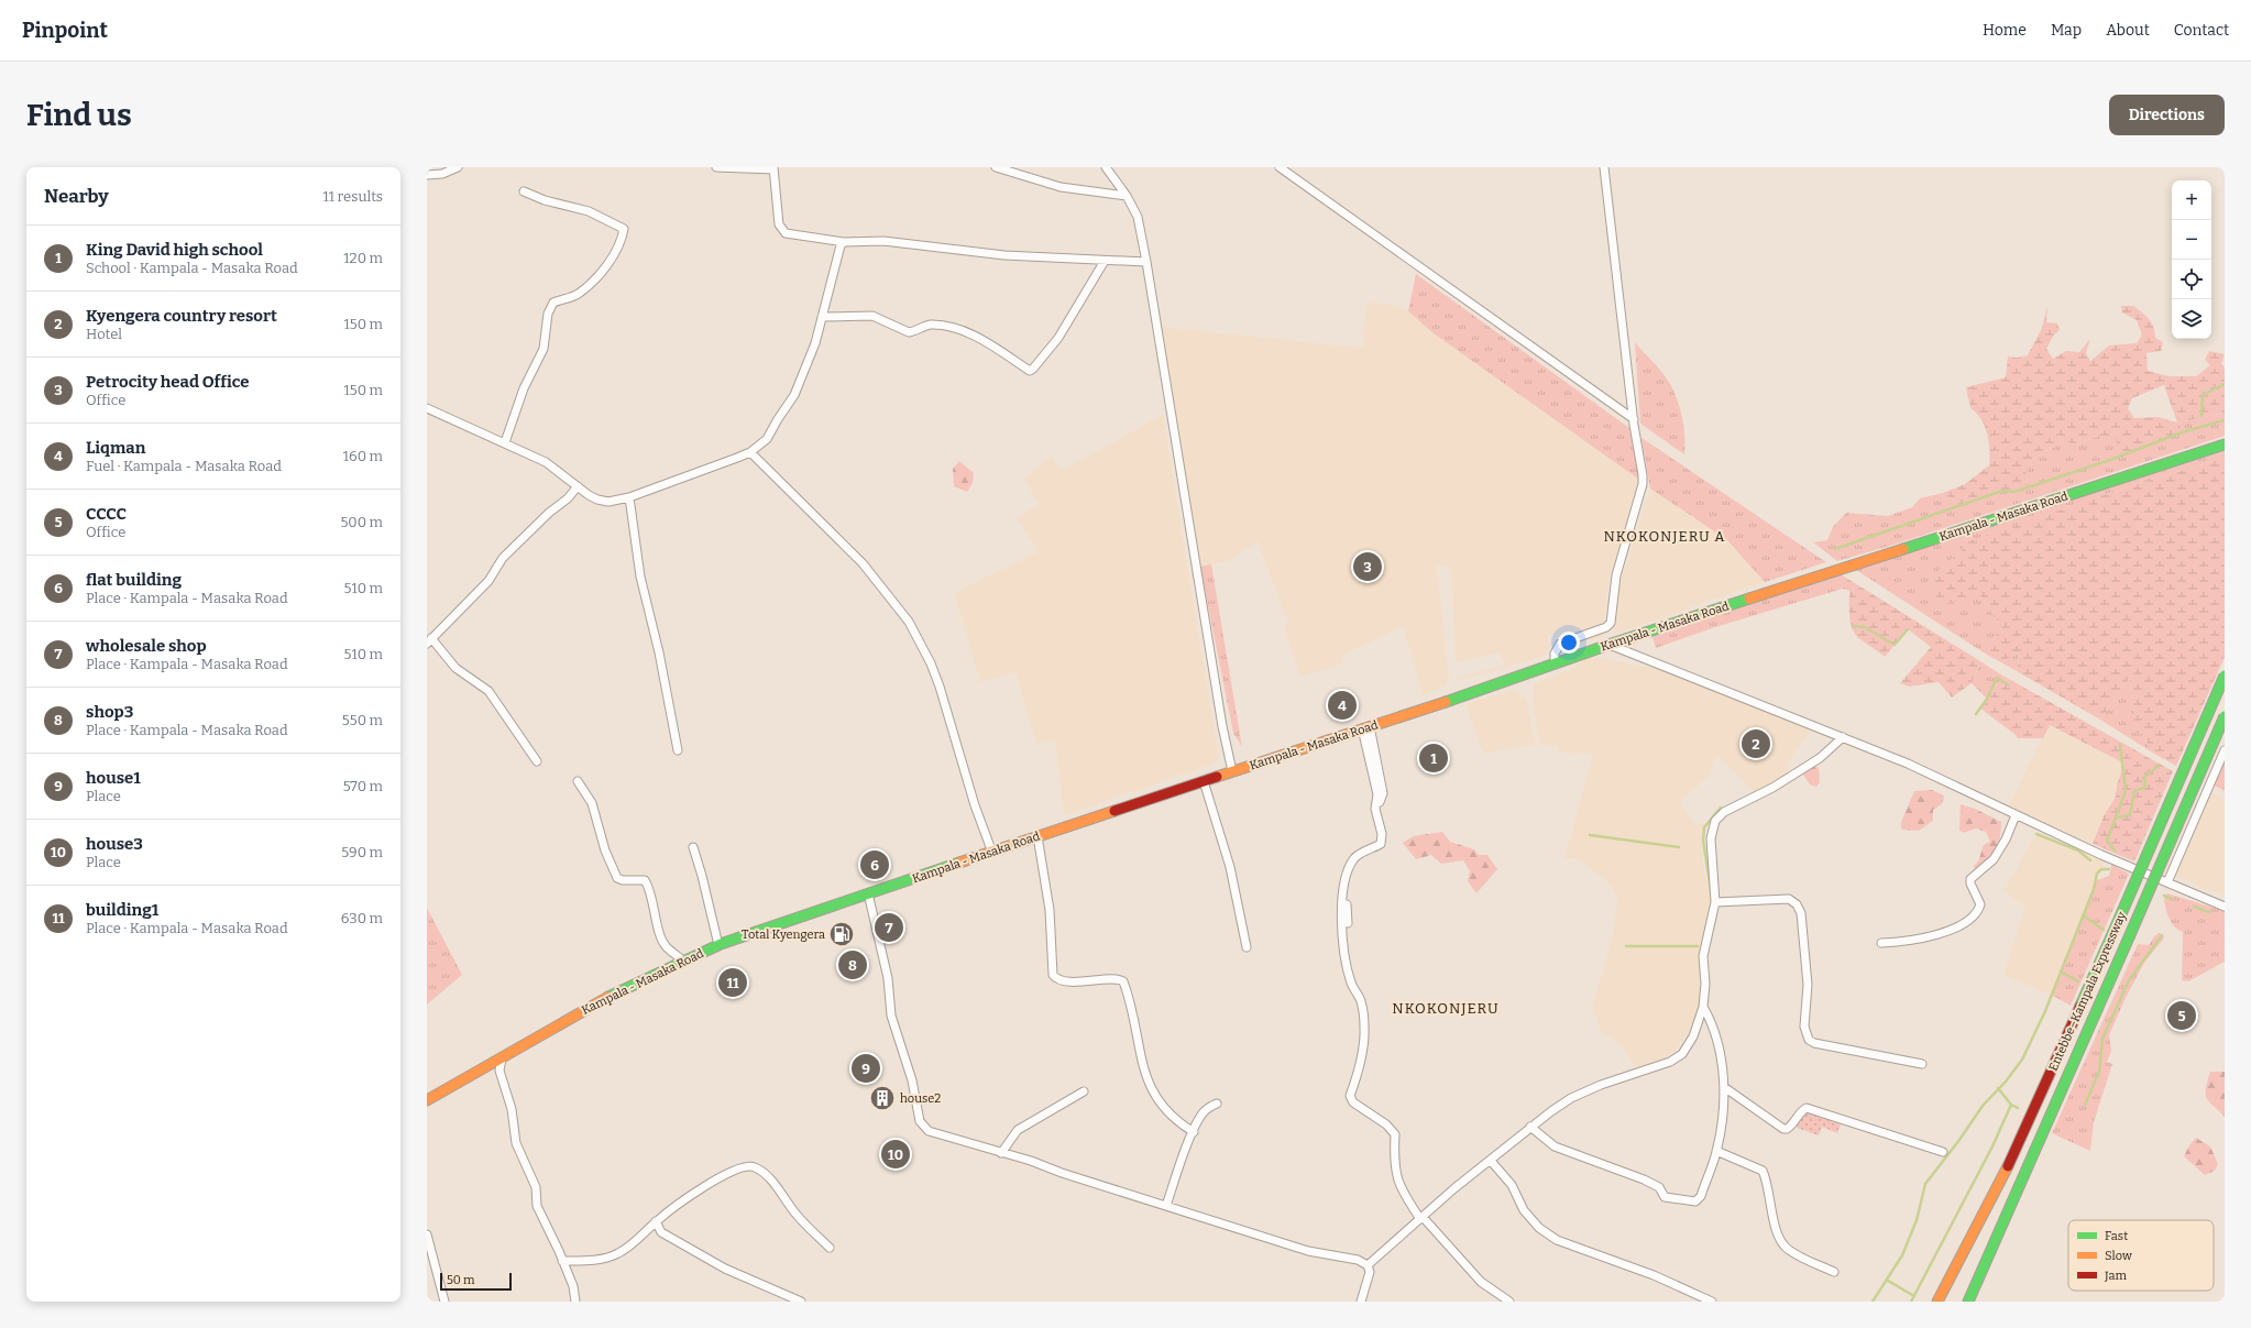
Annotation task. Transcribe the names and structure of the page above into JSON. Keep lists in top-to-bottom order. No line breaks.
{"streets":{"highway":["Kampala - Masaka Road","Entebbe–Kampala Expressway"]},"districts":["NKOKONJERU A","NKOKONJERU"],"places":{"fuel station":["Total Kyengera"],"building":["house2"]},"legend":["Fast","Slow","Jam"],"scale_bar":"50 m","page":{"header":"Pinpoint","nav":["Home","Map","About","Contact"],"buttons":"Directions","title":"Find us","heading":["Nearby","11 results"],"map_buttons":["+","−"],"list":[{"mark":"1","name":"King David high school","note":"School · Kampala - Masaka Road","value":"120 m"},{"mark":"2","name":"Kyengera country resort","note":"Hotel","value":"150 m"},{"mark":"3","name":"Petrocity head Office","note":"Office","value":"150 m"},{"mark":"4","name":"Liqman","note":"Fuel · Kampala - Masaka Road","value":"160 m"},{"mark":"5","name":"CCCC","note":"Office","value":"500 m"},{"mark":"6","name":"flat building","note":"Place · Kampala - Masaka Road","value":"510 m"},{"mark":"7","name":"wholesale shop","note":"Place · Kampala - Masaka Road","value":"510 m"},{"mark":"8","name":"shop3","note":"Place · Kampala - Masaka Road","value":"550 m"},{"mark":"9","name":"house1","note":"Place","value":"570 m"},{"mark":"10","name":"house3","note":"Place","value":"590 m"},{"mark":"11","name":"building1","note":"Place · Kampala - Masaka Road","value":"630 m"}],"pins":["3","4","2","1","6","7","8","11","5","9","10"],"scale":"50 m"}}
